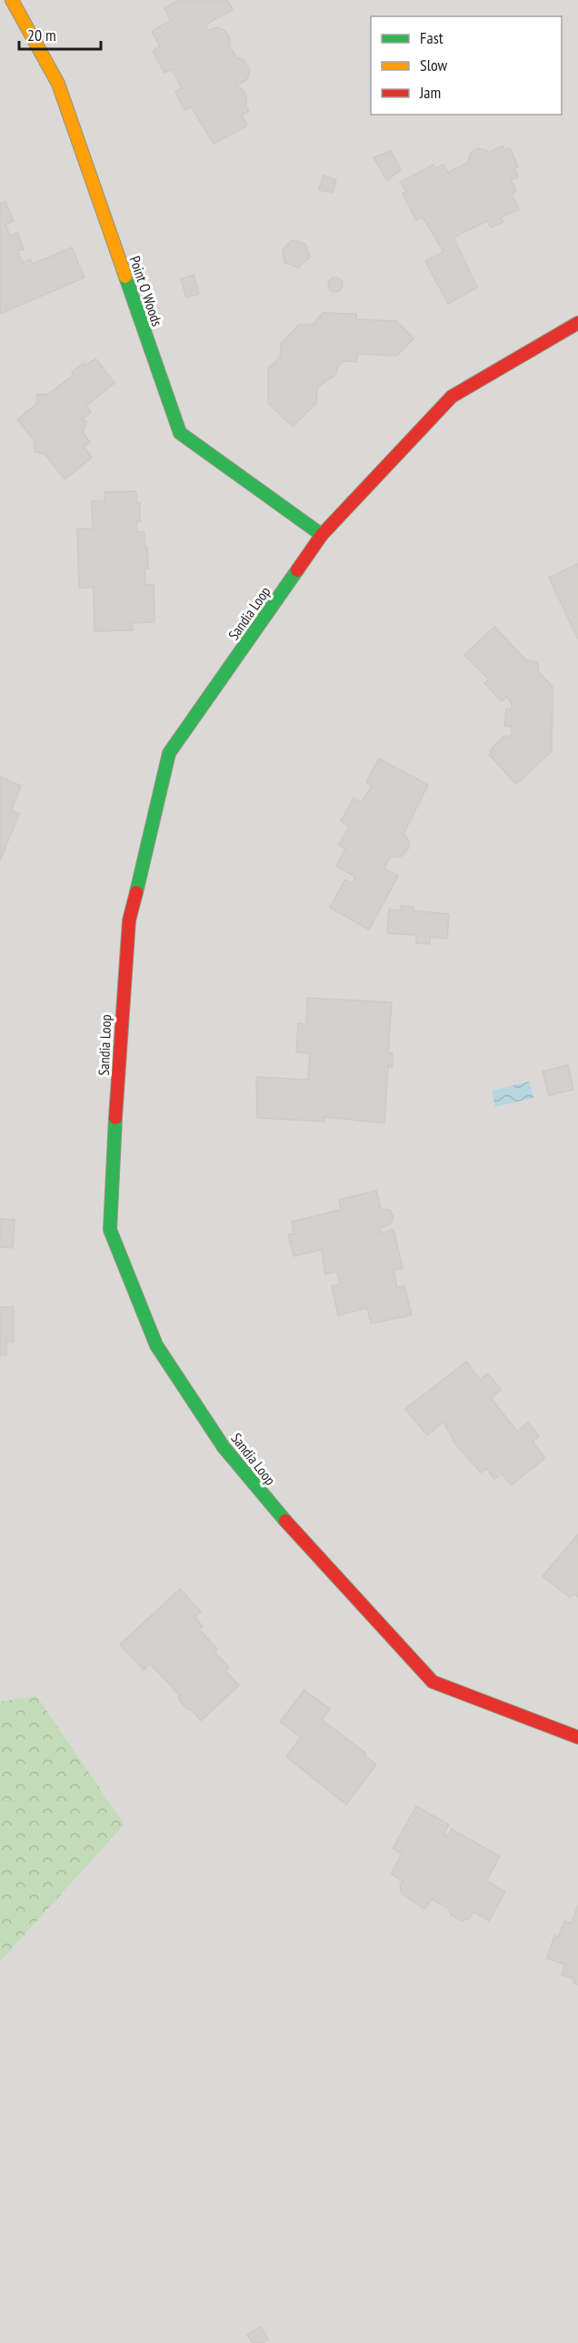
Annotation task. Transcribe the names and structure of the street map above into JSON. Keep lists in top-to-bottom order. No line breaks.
{"streets":{"street":["Point O Woods","Sandia Loop"]},"crossings":[["Point O Woods","Sandia Loop"]],"legend":["Fast","Slow","Jam"],"scale_bar":"20 m"}
